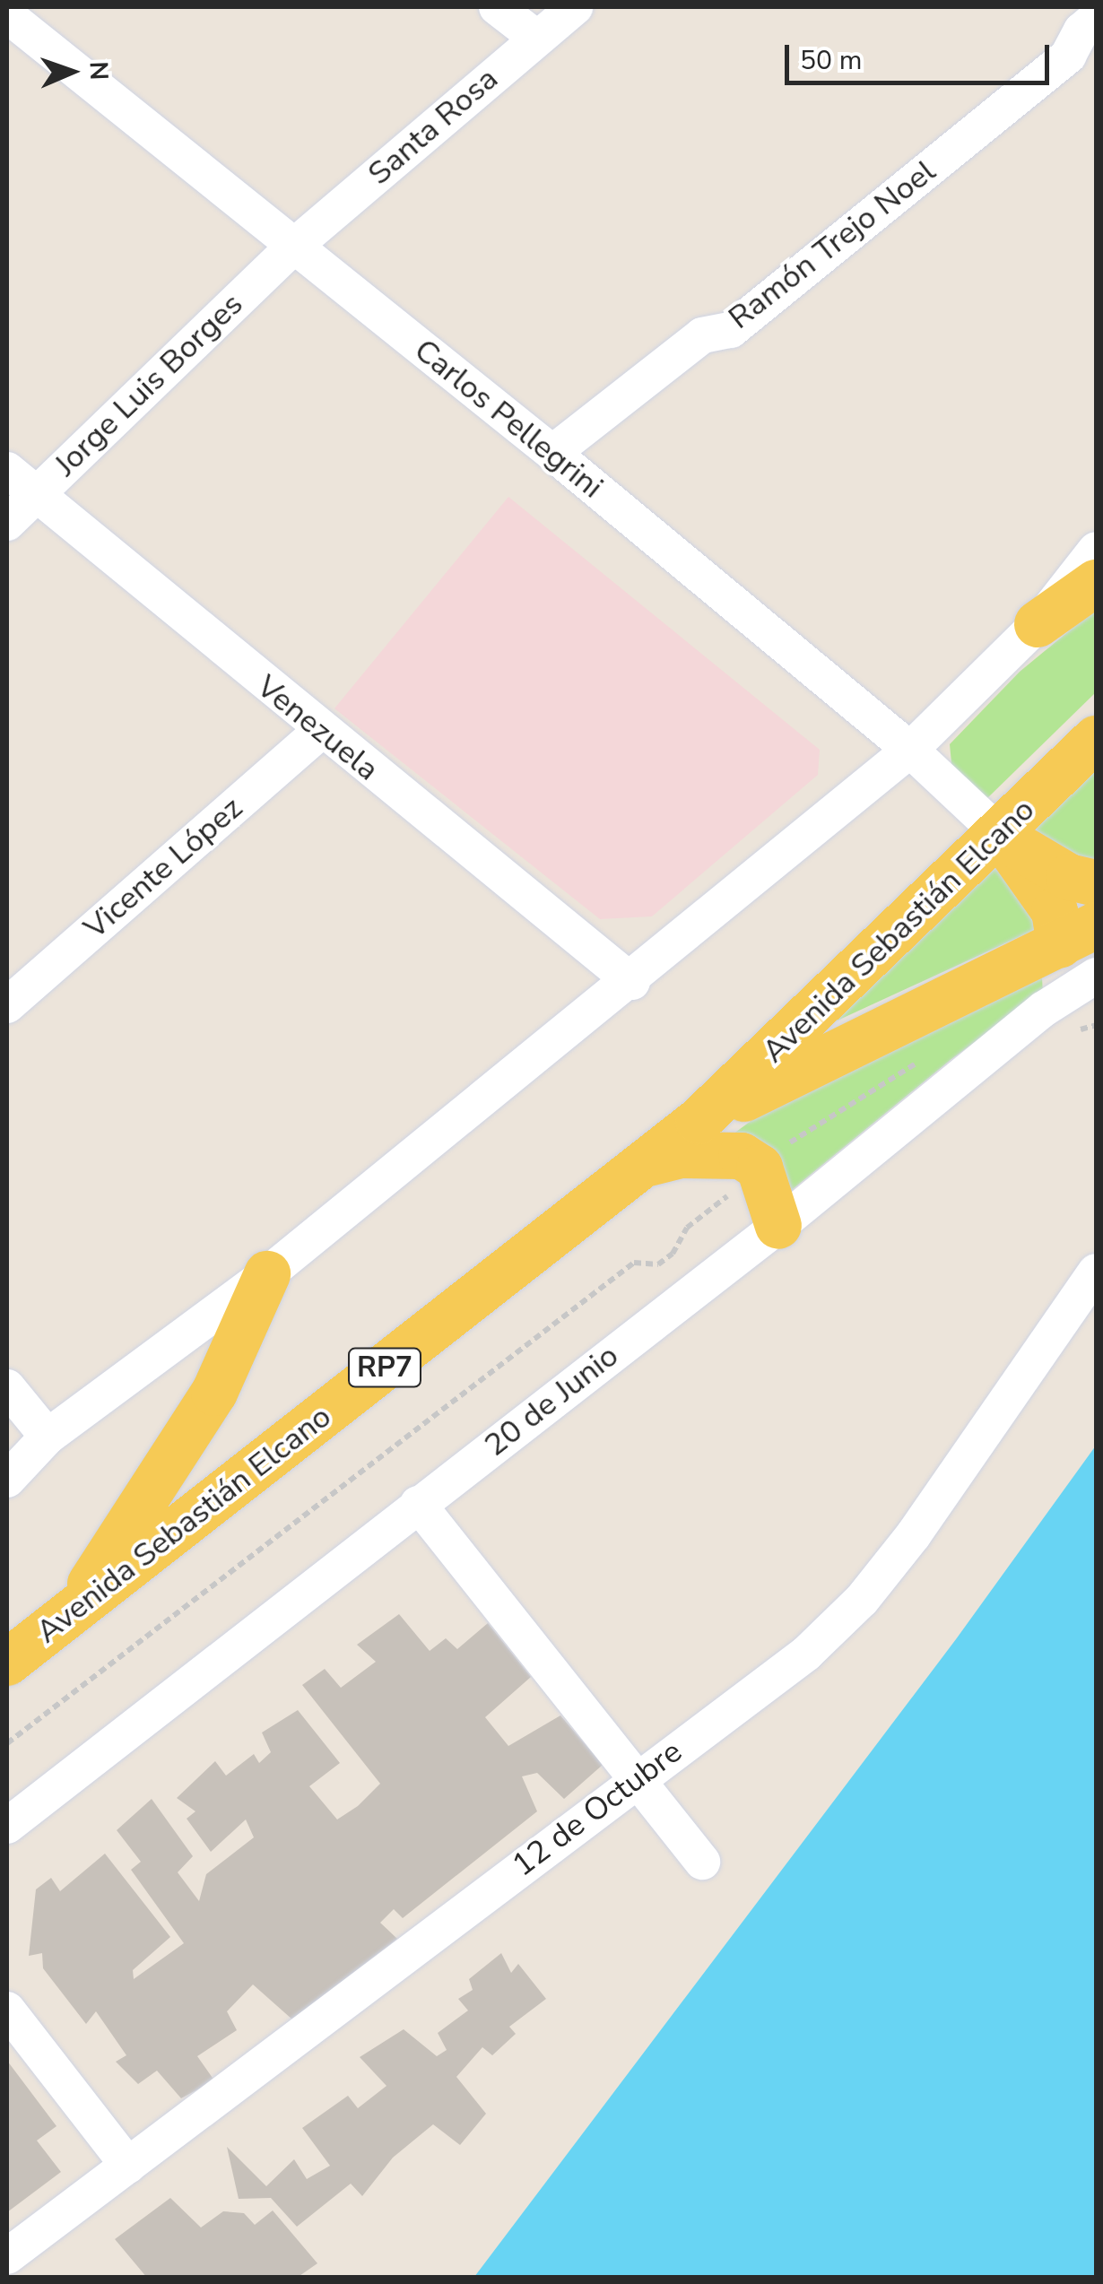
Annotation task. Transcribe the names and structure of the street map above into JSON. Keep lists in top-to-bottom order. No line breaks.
{"streets":{"main road":["Avenida Sebastián Elcano","RP7"],"street":["Santa Rosa","Ramón Trejo Noel","Jorge Luis Borges","Carlos Pellegrini","Venezuela","Vicente López","20 de Junio","12 de Octubre"]},"crossings":[["Santa Rosa","Jorge Luis Borges"],["Santa Rosa","Carlos Pellegrini"],["Ramón Trejo Noel","Carlos Pellegrini"],["Jorge Luis Borges","Carlos Pellegrini"],["Jorge Luis Borges","Venezuela"],["Carlos Pellegrini","Avenida Sebastián Elcano"],["Venezuela","Vicente López"],["Avenida Sebastián Elcano","20 de Junio"]],"scale_bar":"50 m","north":"right"}
